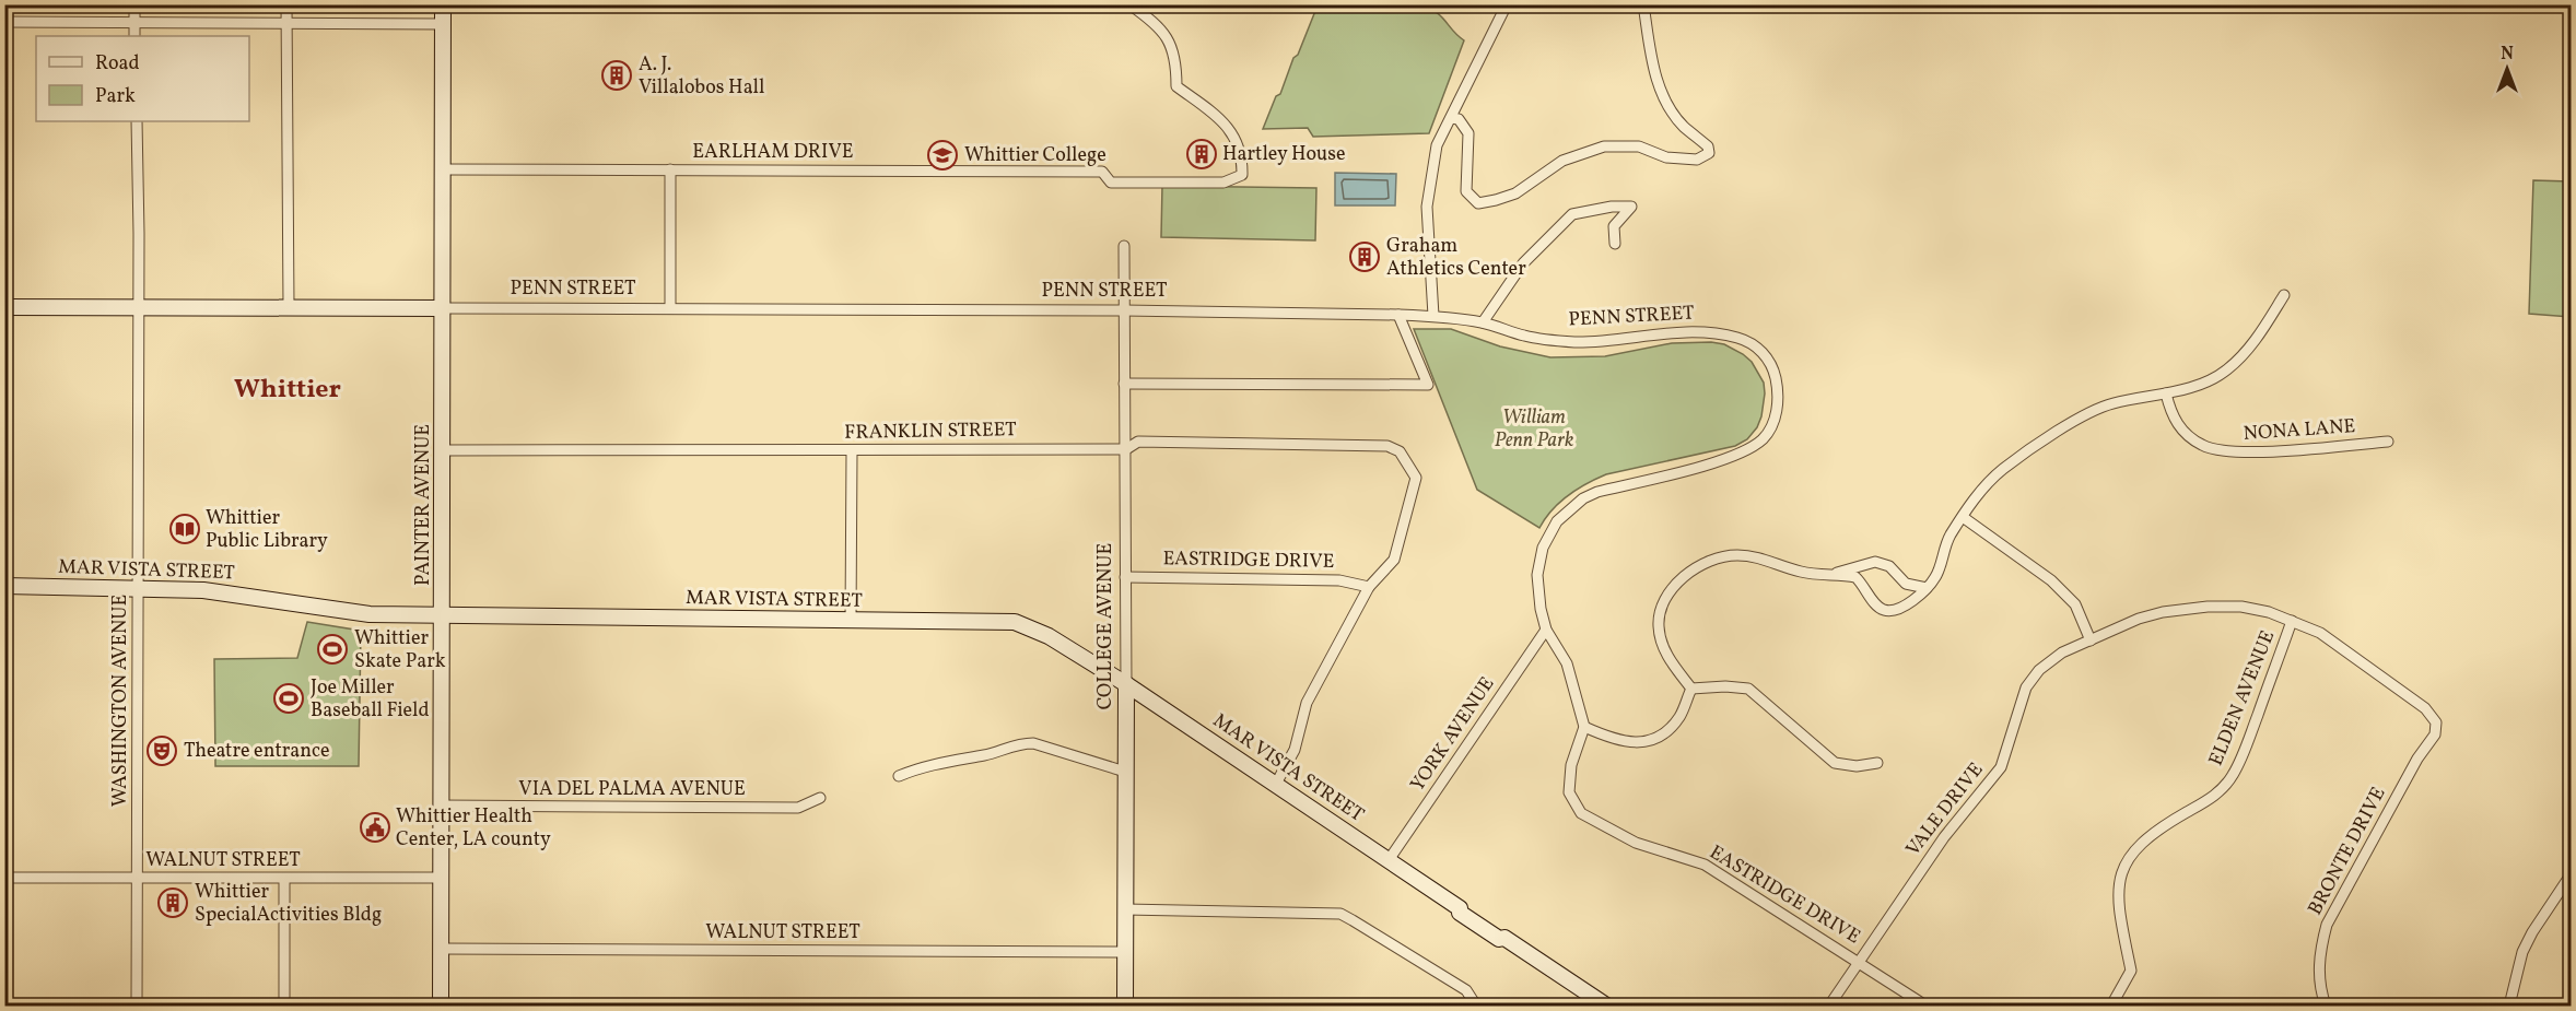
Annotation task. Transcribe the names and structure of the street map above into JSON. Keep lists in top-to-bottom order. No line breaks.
{"streets":{"street":["EARLHAM DRIVE","PENN STREET","NONA LANE","FRANKLIN STREET","PAINTER AVENUE","EASTRIDGE DRIVE","MAR VISTA STREET","COLLEGE AVENUE","ELDEN AVENUE","WASHINGTON AVENUE","YORK AVENUE","VIA DEL PALMA AVENUE","VALE DRIVE","BRONTE DRIVE","WALNUT STREET"]},"crossings":[["EARLHAM DRIVE","PAINTER AVENUE"],["PENN STREET","PAINTER AVENUE"],["PENN STREET","COLLEGE AVENUE"],["PENN STREET","WASHINGTON AVENUE"],["PENN STREET","YORK AVENUE"],["FRANKLIN STREET","PAINTER AVENUE"],["FRANKLIN STREET","EASTRIDGE DRIVE"],["FRANKLIN STREET","COLLEGE AVENUE"],["PAINTER AVENUE","MAR VISTA STREET"],["PAINTER AVENUE","VIA DEL PALMA AVENUE"],["PAINTER AVENUE","WALNUT STREET"],["EASTRIDGE DRIVE","COLLEGE AVENUE"],["EASTRIDGE DRIVE","VALE DRIVE"],["MAR VISTA STREET","COLLEGE AVENUE"],["MAR VISTA STREET","WASHINGTON AVENUE"],["MAR VISTA STREET","YORK AVENUE"],["COLLEGE AVENUE","WALNUT STREET"],["ELDEN AVENUE","VALE DRIVE"],["WASHINGTON AVENUE","WALNUT STREET"],["VALE DRIVE","BRONTE DRIVE"]],"districts":["Whittier"],"parks":["William Penn Park"],"places":{"building":["A. J. Villalobos Hall","Hartley House","Graham Athletics Center","Whittier SpecialActivities Bldg"],"school or university":["Whittier College"],"library":["Whittier Public Library"],"sports":["Whittier Skate Park","Joe Miller Baseball Field"],"theatre":["Theatre entrance"],"public building":["Whittier Health Center, LA county"]},"legend":["Road","Park"],"north":"top"}
